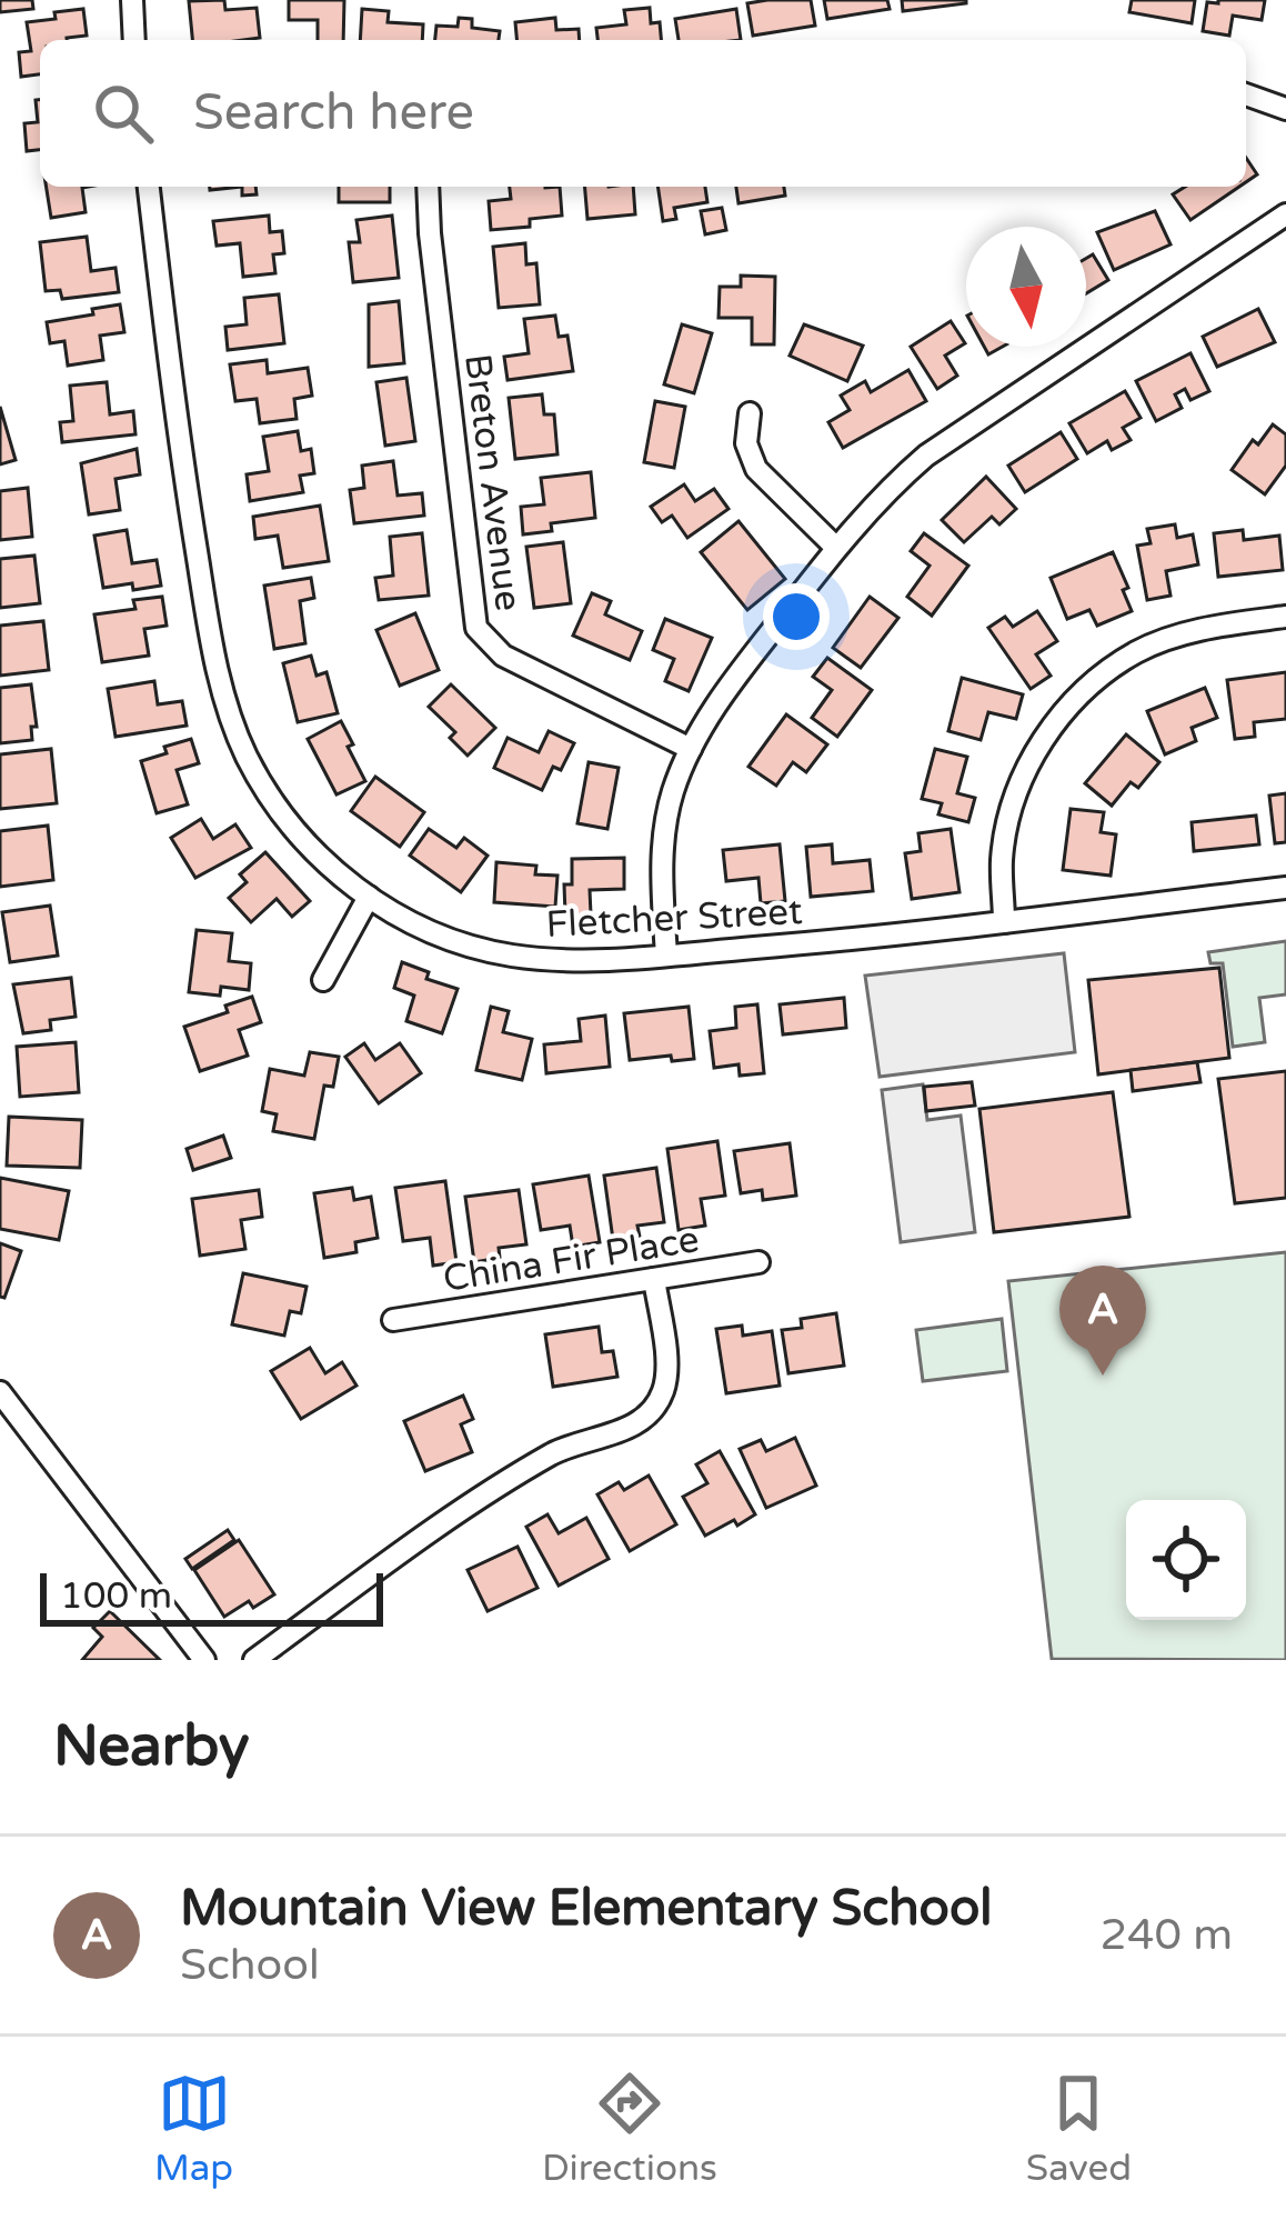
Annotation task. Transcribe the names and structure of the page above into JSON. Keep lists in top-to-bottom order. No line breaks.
{"streets":{"street":["Breton Avenue","Fletcher Street","China Fir Place"]},"scale_bar":"100 m","north":"bottom","page":{"search":"Search here","pins":"A","scale":"100 m","heading":"Nearby","list":[{"mark":"A","name":"Mountain View Elementary School","note":"School","value":"240 m"}],"nav":["Map","Directions","Saved"]}}
